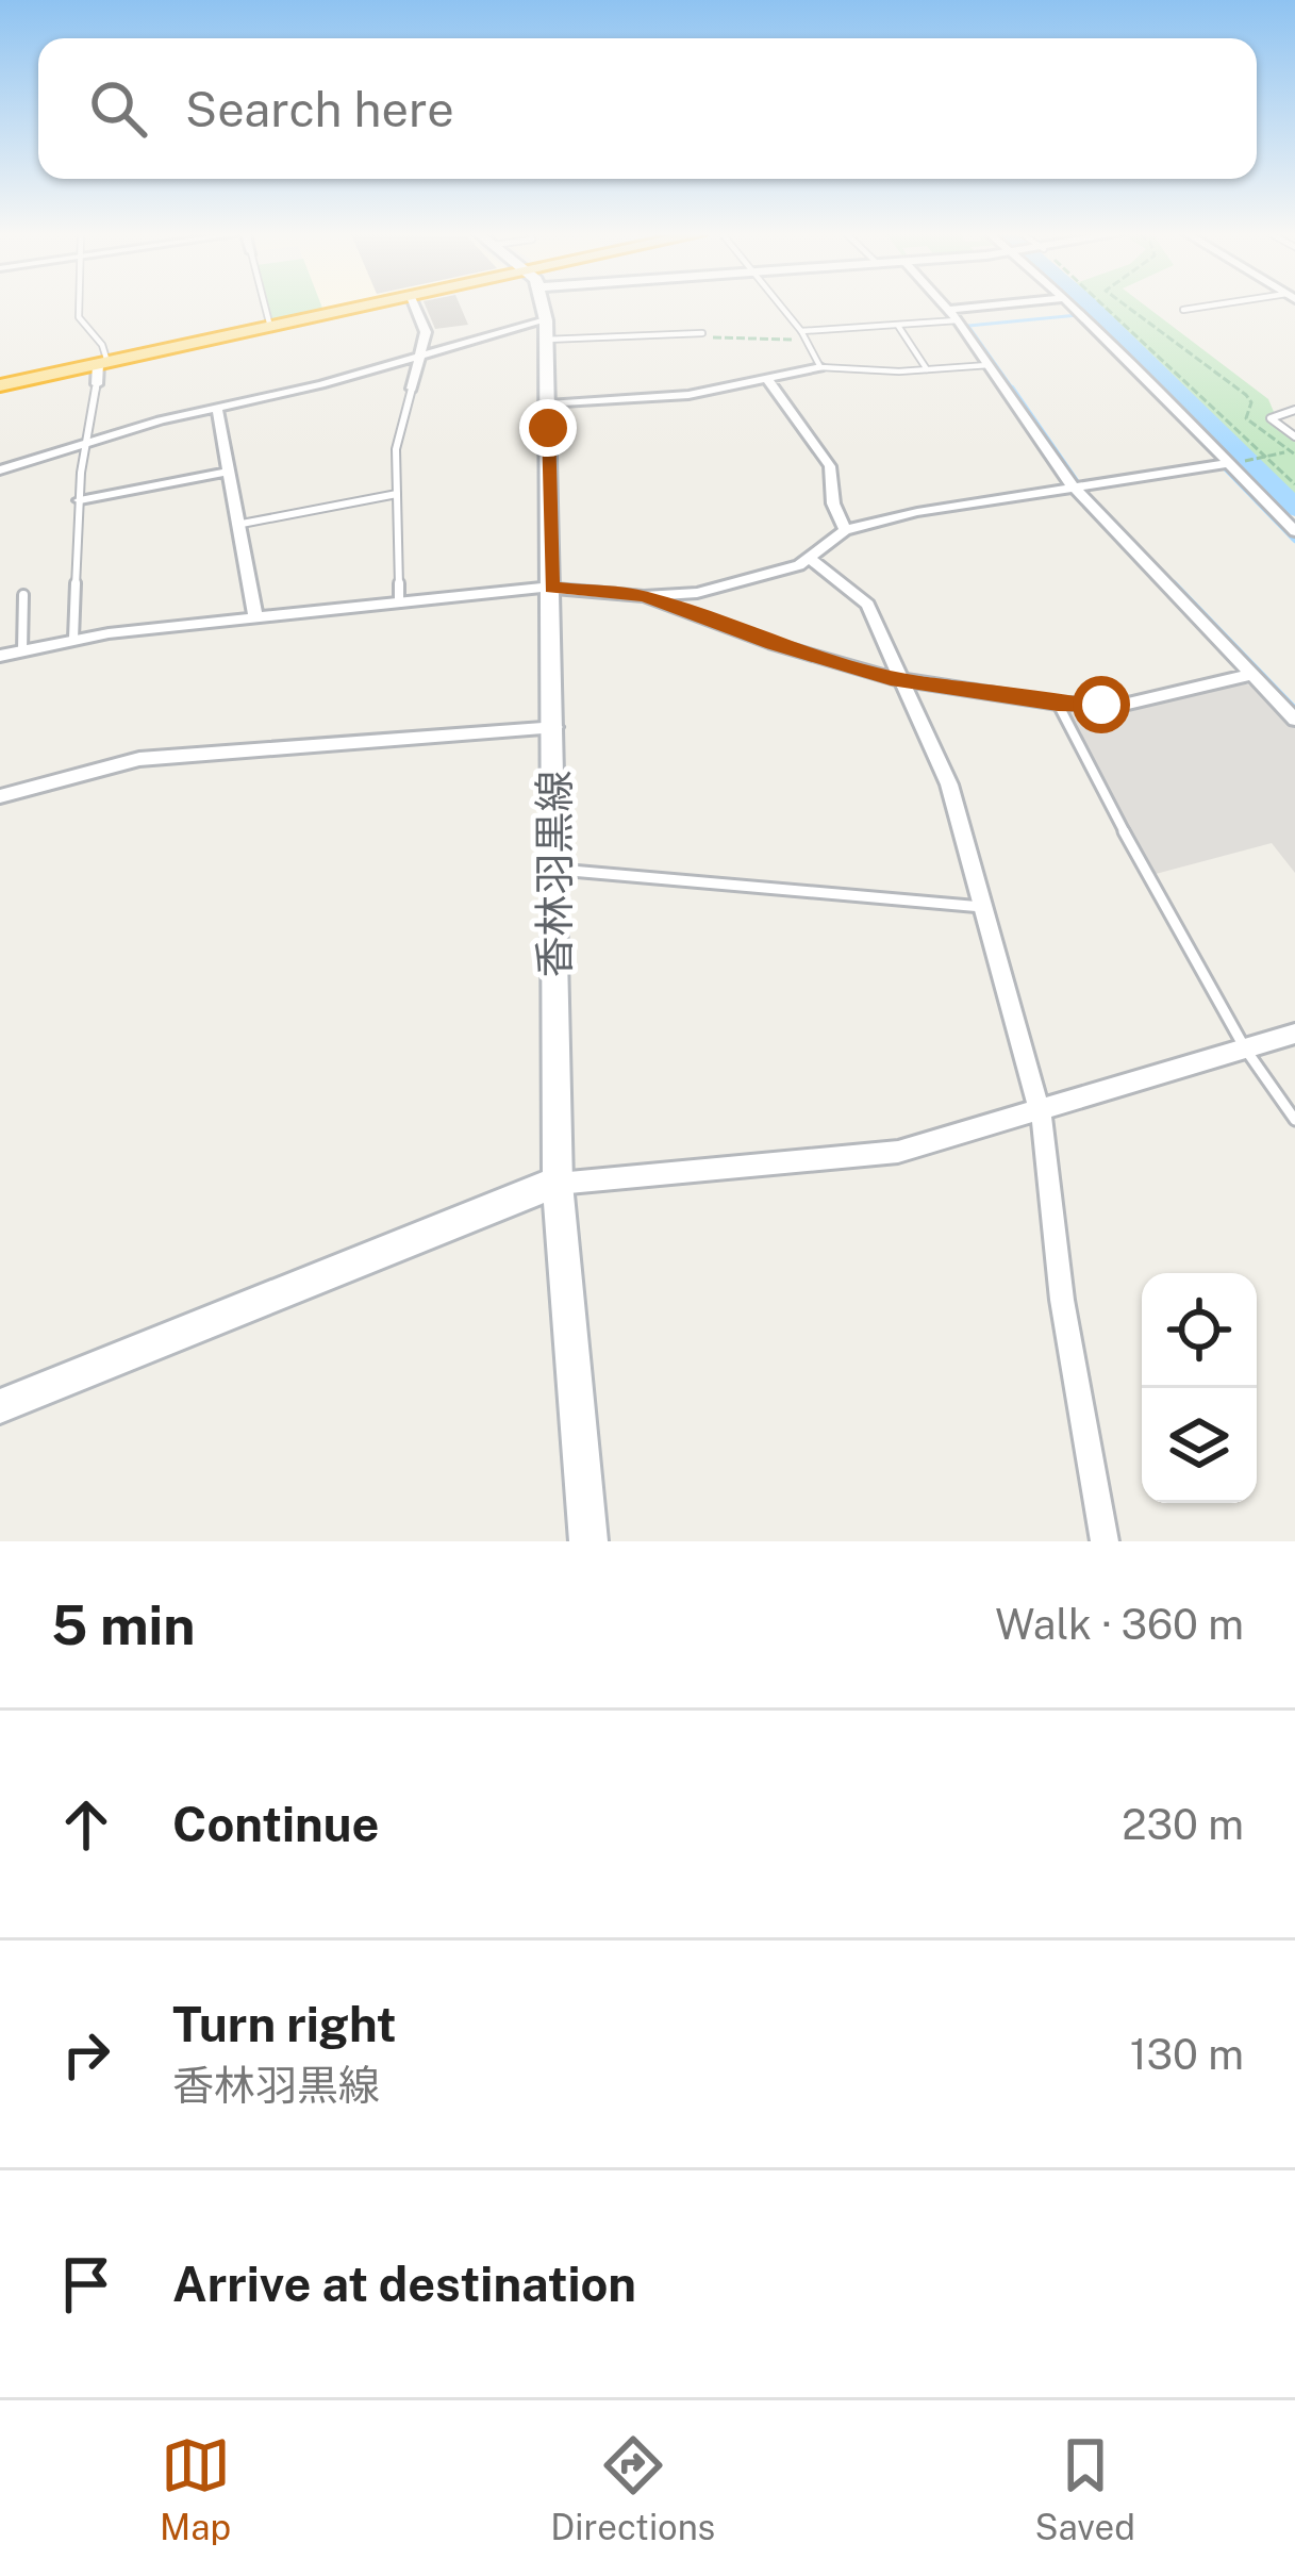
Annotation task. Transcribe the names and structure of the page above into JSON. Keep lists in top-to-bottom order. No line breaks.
{"streets":{"main road":["香林羽黒線"]},"page":{"search":"Search here","heading":["5 min","Walk · 360 m"],"list":[["Continue","230 m"],["Turn right","香林羽黒線","130 m"],"Arrive at destination"],"nav":["Map","Directions","Saved"]}}
